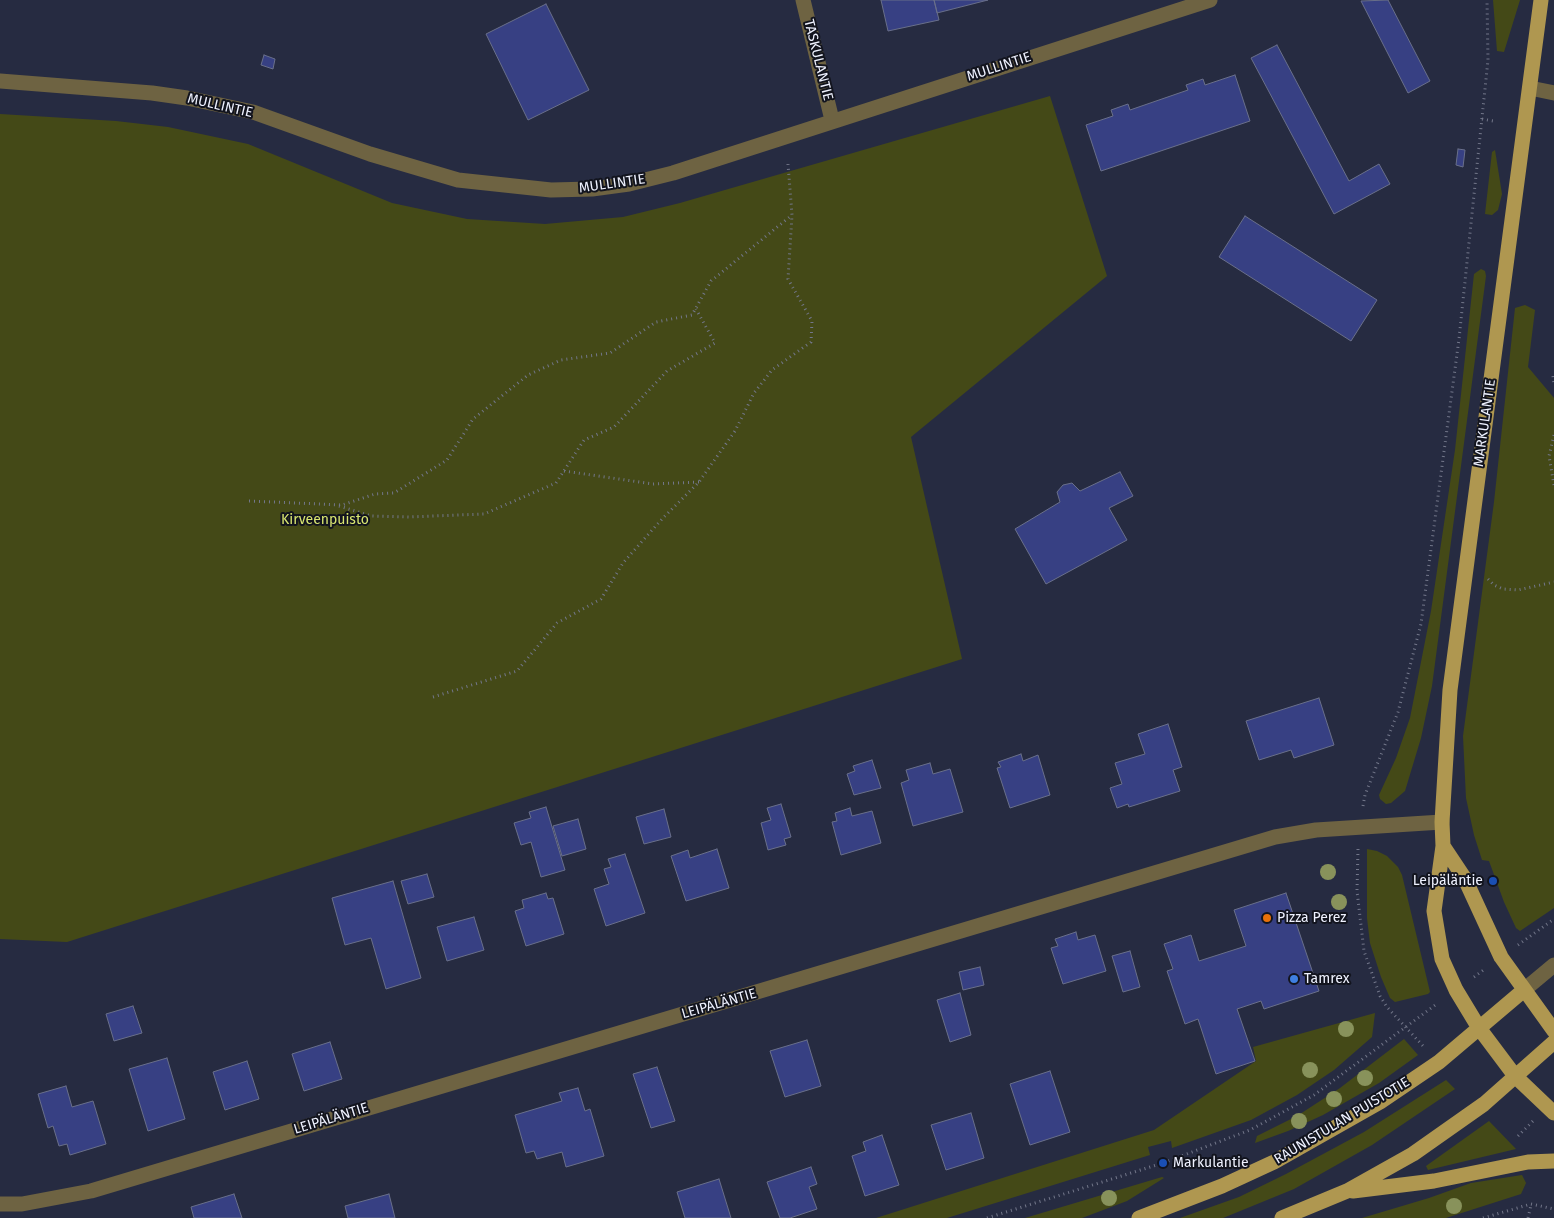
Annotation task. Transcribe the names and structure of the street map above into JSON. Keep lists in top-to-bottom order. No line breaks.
{"streets":{"main road":["MARKULANTIE","RAUNISTULAN PUISTOTIE"],"street":["TASKULANTIE","MULLINTIE","LEIPÄLÄNTIE"]},"crossings":[["TASKULANTIE","MULLINTIE"],["MARKULANTIE","LEIPÄLÄNTIE"],["MARKULANTIE","RAUNISTULAN PUISTOTIE"]],"parks":["Kirveenpuisto"],"places":["Leipäläntie","Pizza Perez","Tamrex","Markulantie"]}
